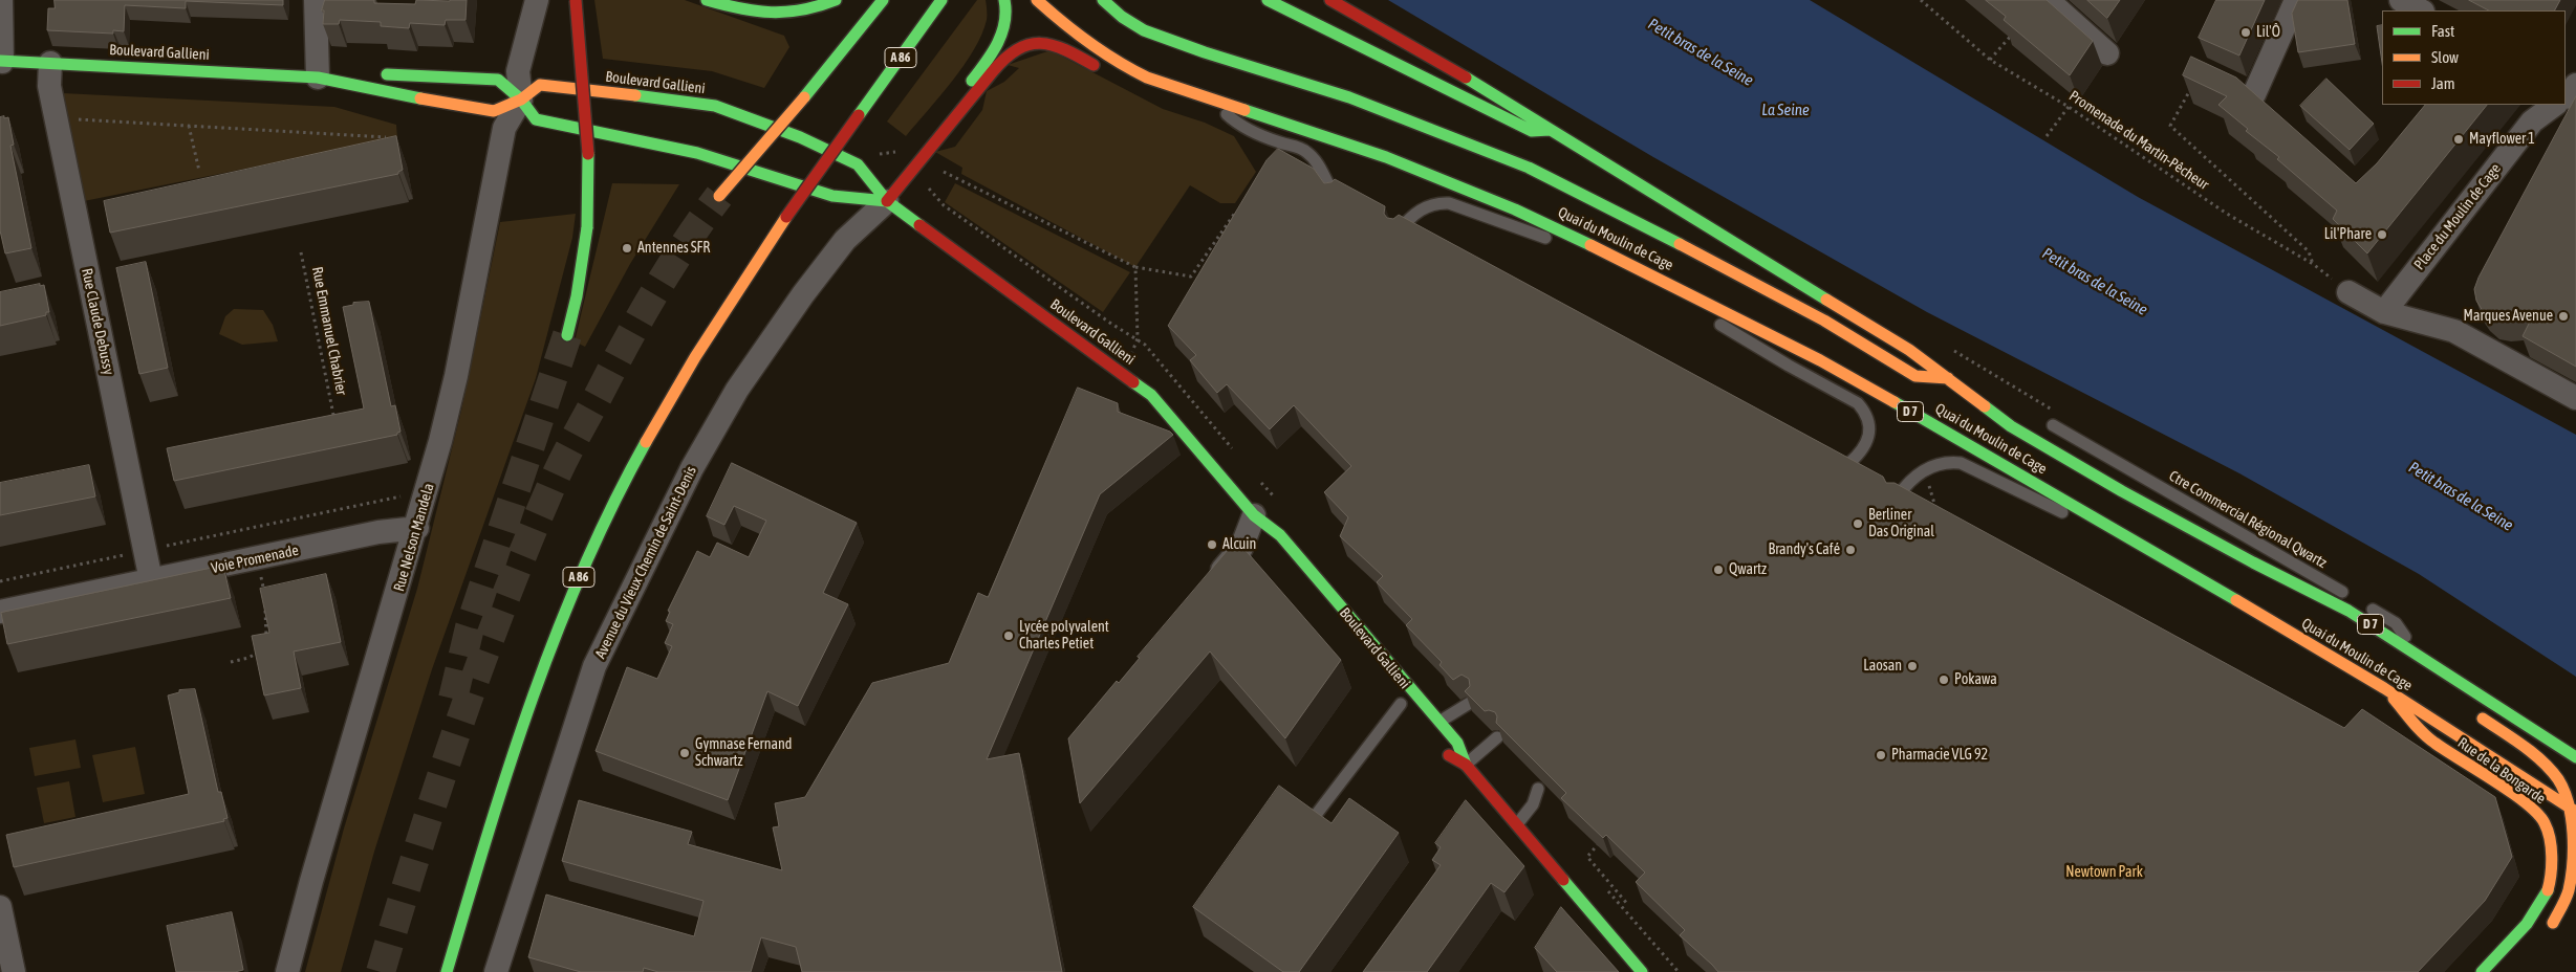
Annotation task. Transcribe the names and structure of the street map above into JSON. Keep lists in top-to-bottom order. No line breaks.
{"streets":{"main road":["Boulevard Gallieni","A 86","Quai du Moulin de Cage","D 7","Rue de la Bongarde"],"street":["Place du Moulin de Cage","Rue Claude Debussy","Rue Nelson Mandela","Voie Promenade","Avenue du Vieux Chemin de Saint-Denis"],"lane":["Ctre Commercial Régional Qwartz"],"path":["Promenade du Martin-Pêcheur","Rue Emmanuel Chabrier"]},"crossings":[["Boulevard Gallieni","Rue Claude Debussy"],["Boulevard Gallieni","Rue Nelson Mandela"],["Boulevard Gallieni","Avenue du Vieux Chemin de Saint-Denis"],["Quai du Moulin de Cage","Ctre Commercial Régional Qwartz"],["Quai du Moulin de Cage","Rue de la Bongarde"],["Rue Claude Debussy","Voie Promenade"],["Rue Nelson Mandela","Voie Promenade"]],"water":["Petit bras de la Seine","La Seine"],"parks":["Newtown Park"],"places":["Lil'Ô","Mayflower 1","Lil'Phare","Antennes SFR","Marques Avenue","Berliner Das Original","Alcuin","Brandy's Café","Qwartz","Lycée polyvalent Charles Petiet","Laosan","Pokawa","Gymnase Fernand Schwartz","Pharmacie VLG 92"],"legend":["Fast","Slow","Jam"]}
